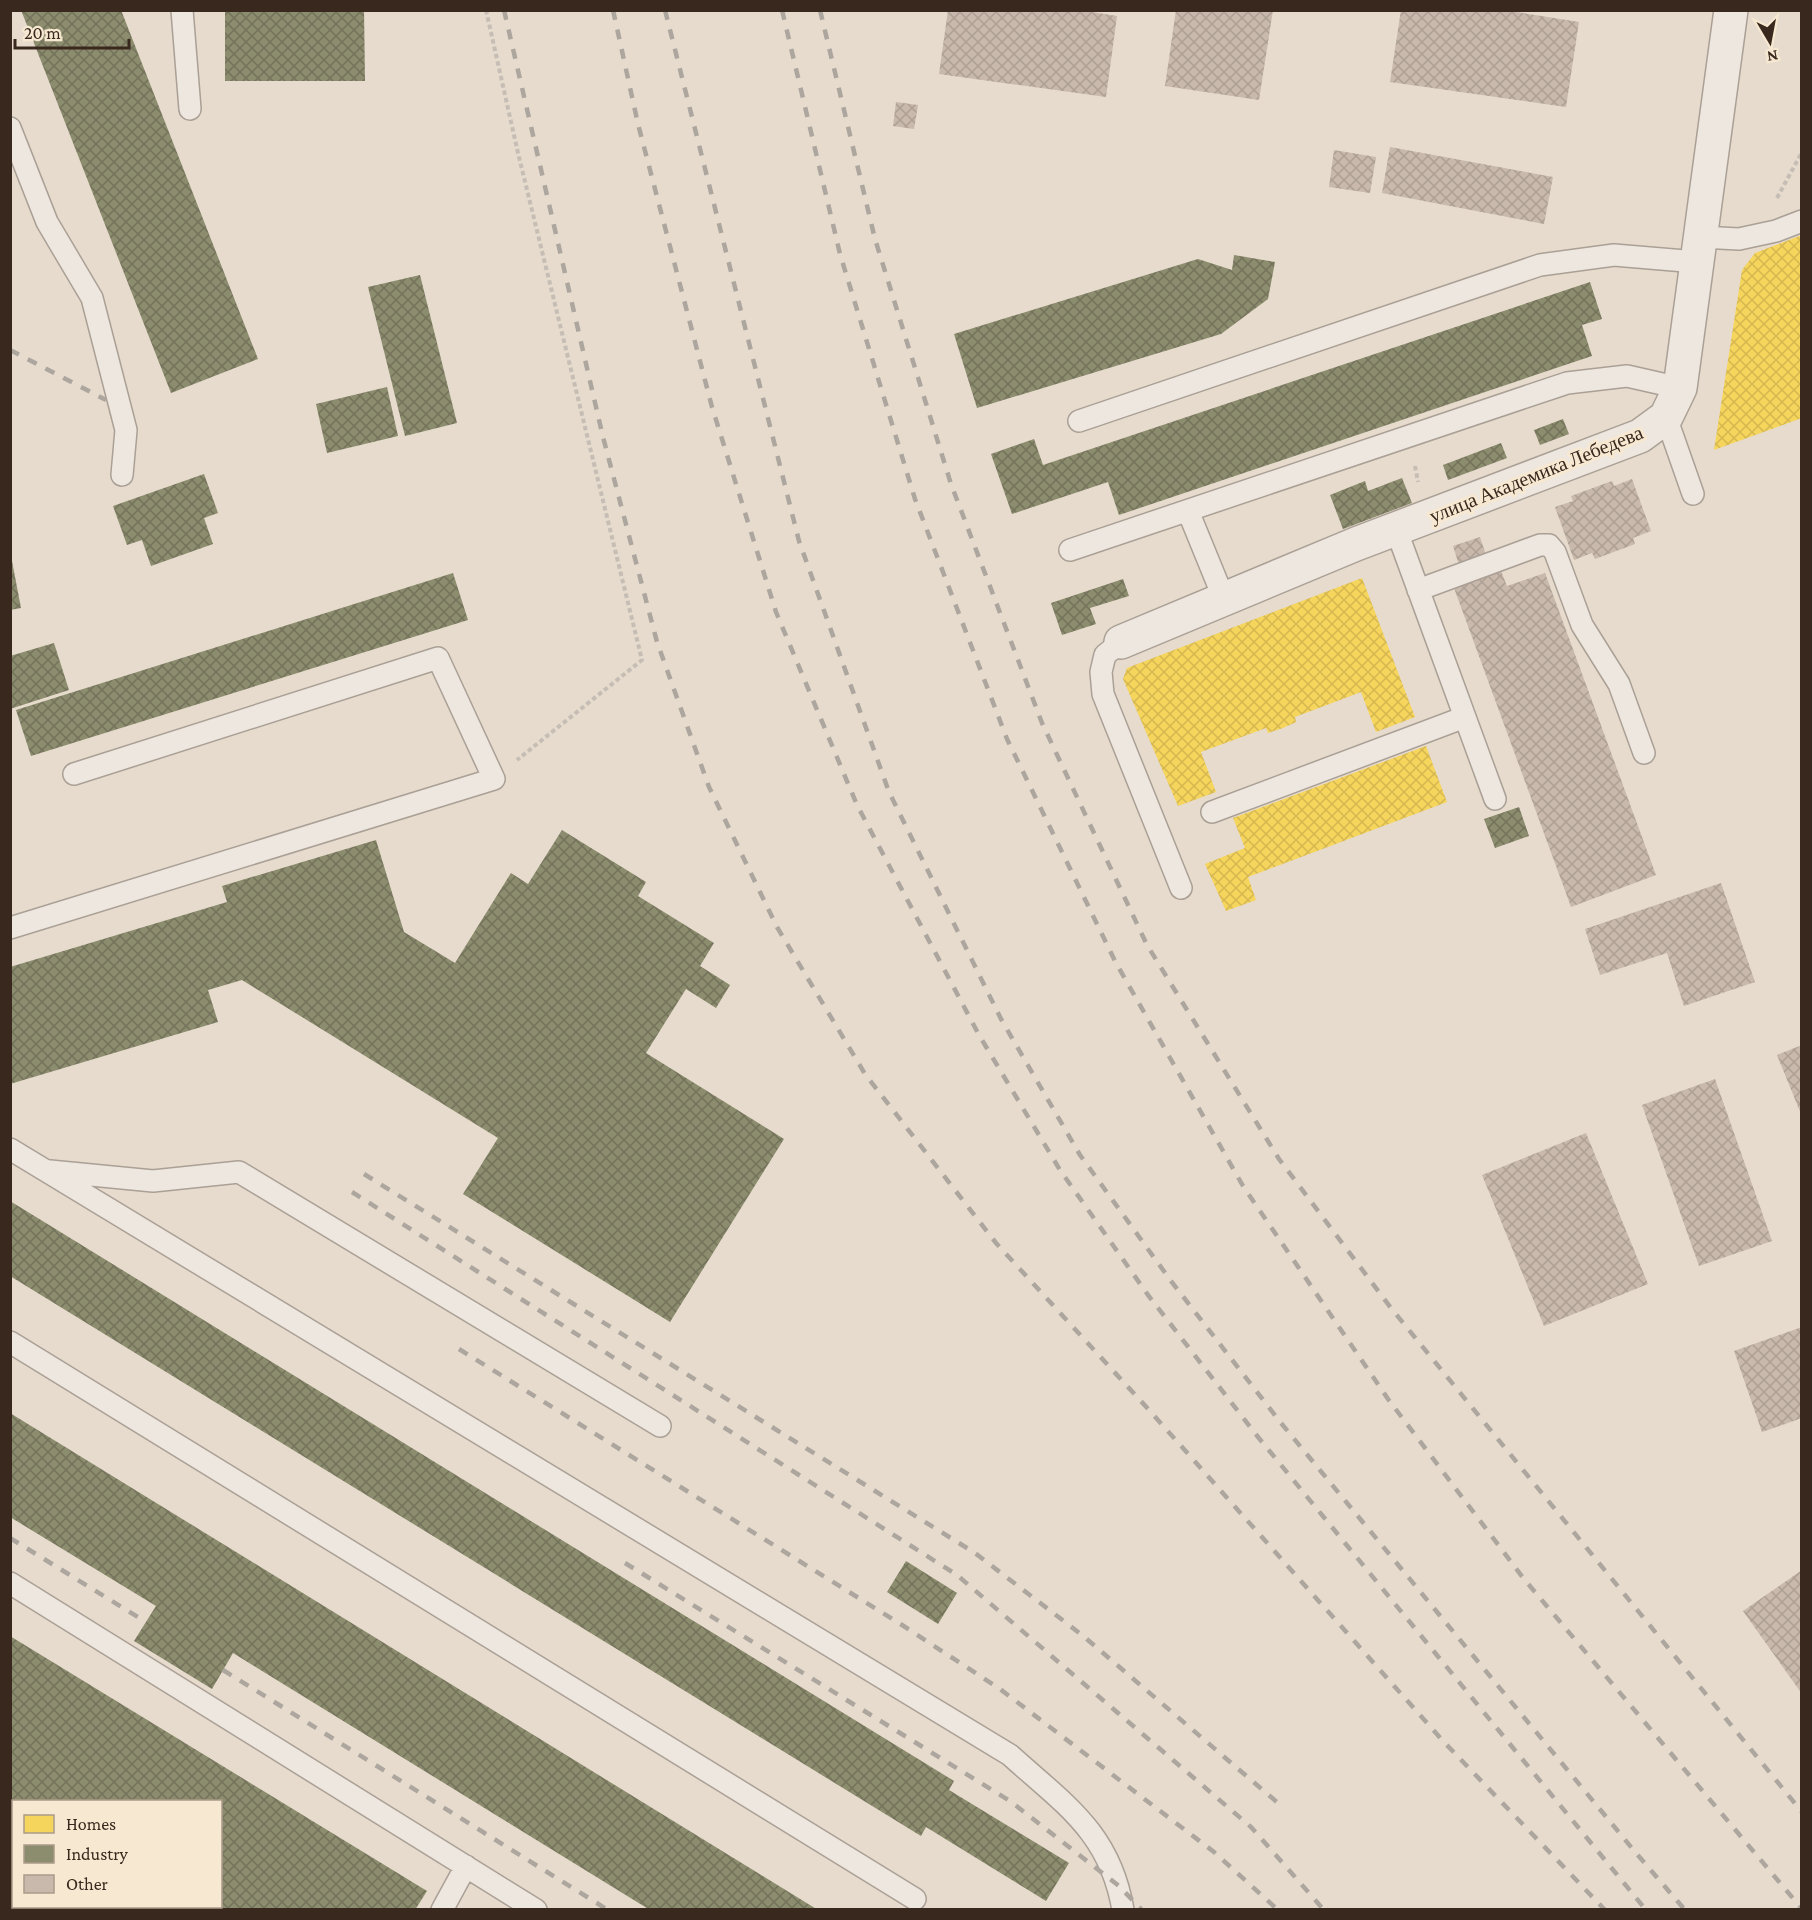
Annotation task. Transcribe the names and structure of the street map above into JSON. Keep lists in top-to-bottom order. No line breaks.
{"streets":{"street":["улица Академика Лебедева"]},"legend":["Homes","Industry","Other"],"scale_bar":"20 m","north":"bottom"}
